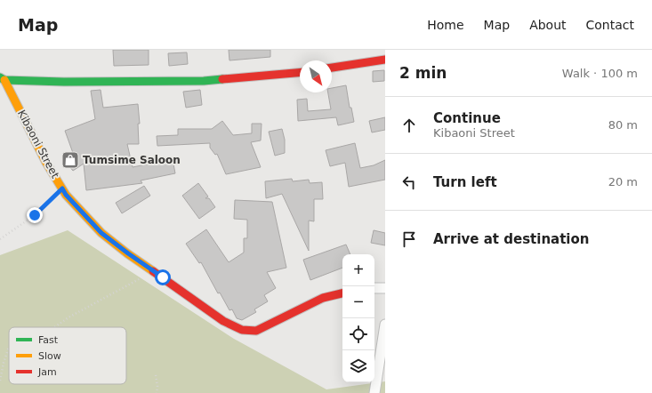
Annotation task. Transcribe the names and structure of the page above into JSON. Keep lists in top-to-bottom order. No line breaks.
{"streets":{"street":["Kibaoni Street"]},"places":{"shop":["Tumsime Saloon"]},"legend":["Fast","Slow","Jam"],"north":"bottom right","page":{"header":"Map","nav":["Home","Map","About","Contact"],"heading":["2 min","Walk · 100 m"],"list":[["Continue","Kibaoni Street","80 m"],["Turn left","20 m"],"Arrive at destination"],"map_buttons":["+","−"]}}
